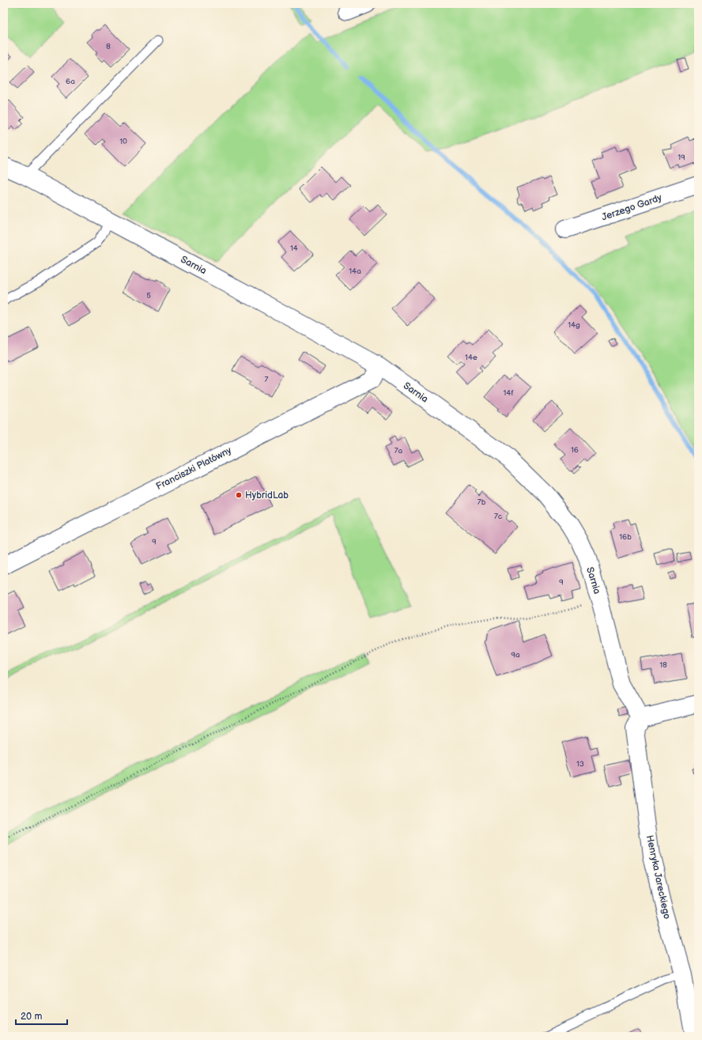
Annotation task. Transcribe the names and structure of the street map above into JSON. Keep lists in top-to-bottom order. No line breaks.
{"streets":{"street":["Jerzego Gardy","Sarnia","Franciszki Platówny","Henryka Jareckiego"]},"crossings":[["Sarnia","Franciszki Platówny"],["Sarnia","Henryka Jareckiego"]],"places":["HybridLab"],"house_numbers":["8","6a","10","19","14","14a","5","14g","14e","7","14f","16","7a","7b","7c","16b","9","9","9a","18","13"],"scale_bar":"20 m"}
